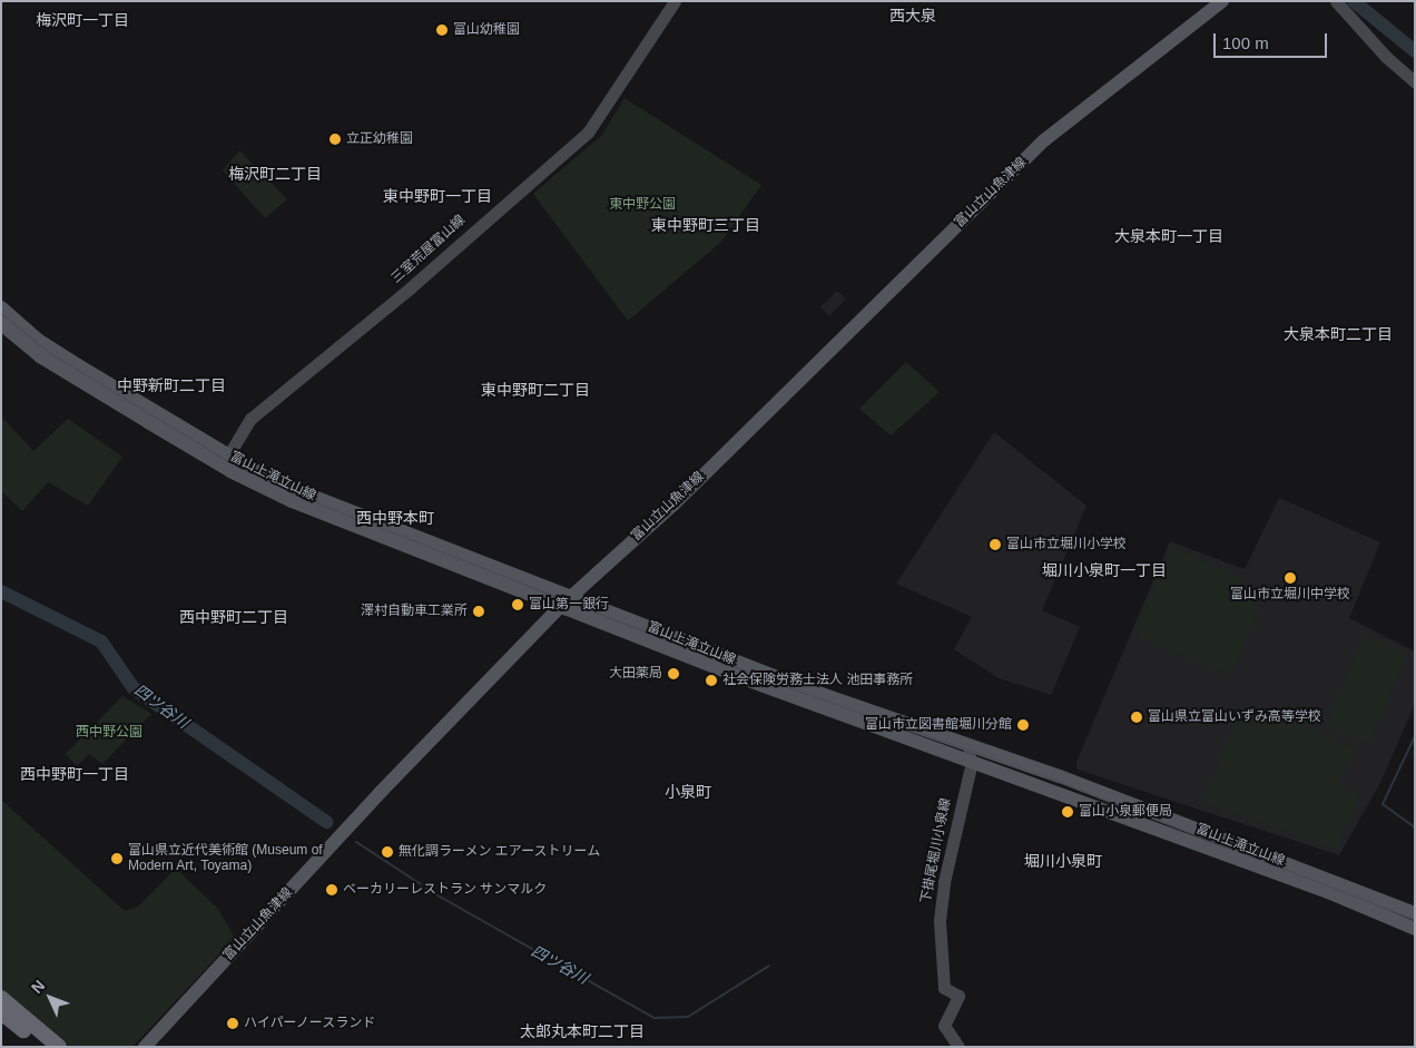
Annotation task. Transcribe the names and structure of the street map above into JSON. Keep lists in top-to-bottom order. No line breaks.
{"streets":{"main road":["富山立山魚津線","三室荒屋富山線","富山上滝立山線","下掛尾堀川小泉線"]},"crossings":[["富山立山魚津線","富山上滝立山線"],["三室荒屋富山線","富山上滝立山線"],["富山上滝立山線","下掛尾堀川小泉線"]],"districts":["西大泉","梅沢町一丁目","梅沢町二丁目","東中野町一丁目","東中野町三丁目","大泉本町一丁目","大泉本町二丁目","中野新町二丁目","東中野町二丁目","西中野本町","堀川小泉町一丁目","西中野町二丁目","西中野町一丁目","小泉町","堀川小泉町","太郎丸本町二丁目"],"water":["四ツ谷川"],"parks":["東中野公園","西中野公園"],"places":["富山幼稚園","立正幼稚園","富山市立堀川小学校","富山市立堀川中学校","富山第一銀行","澤村自動車工業所","大田薬局","社会保険労務士法人 池田事務所","富山県立富山いずみ高等学校","富山市立図書館堀川分館","富山小泉郵便局","無化調ラーメン エアーストリーム","富山県立近代美術館 (Museum of Modern Art, Toyama)","ベーカリーレストラン サンマルク","ハイパーノースランド"],"scale_bar":"100 m","north":"top left"}
